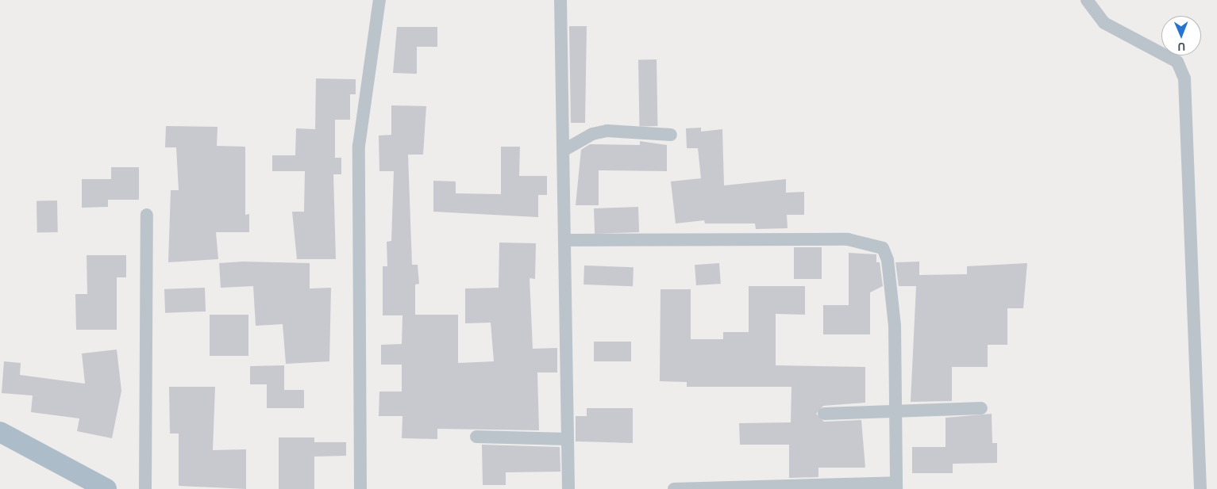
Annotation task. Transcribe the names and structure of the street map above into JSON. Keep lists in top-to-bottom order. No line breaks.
{"north":"bottom"}
